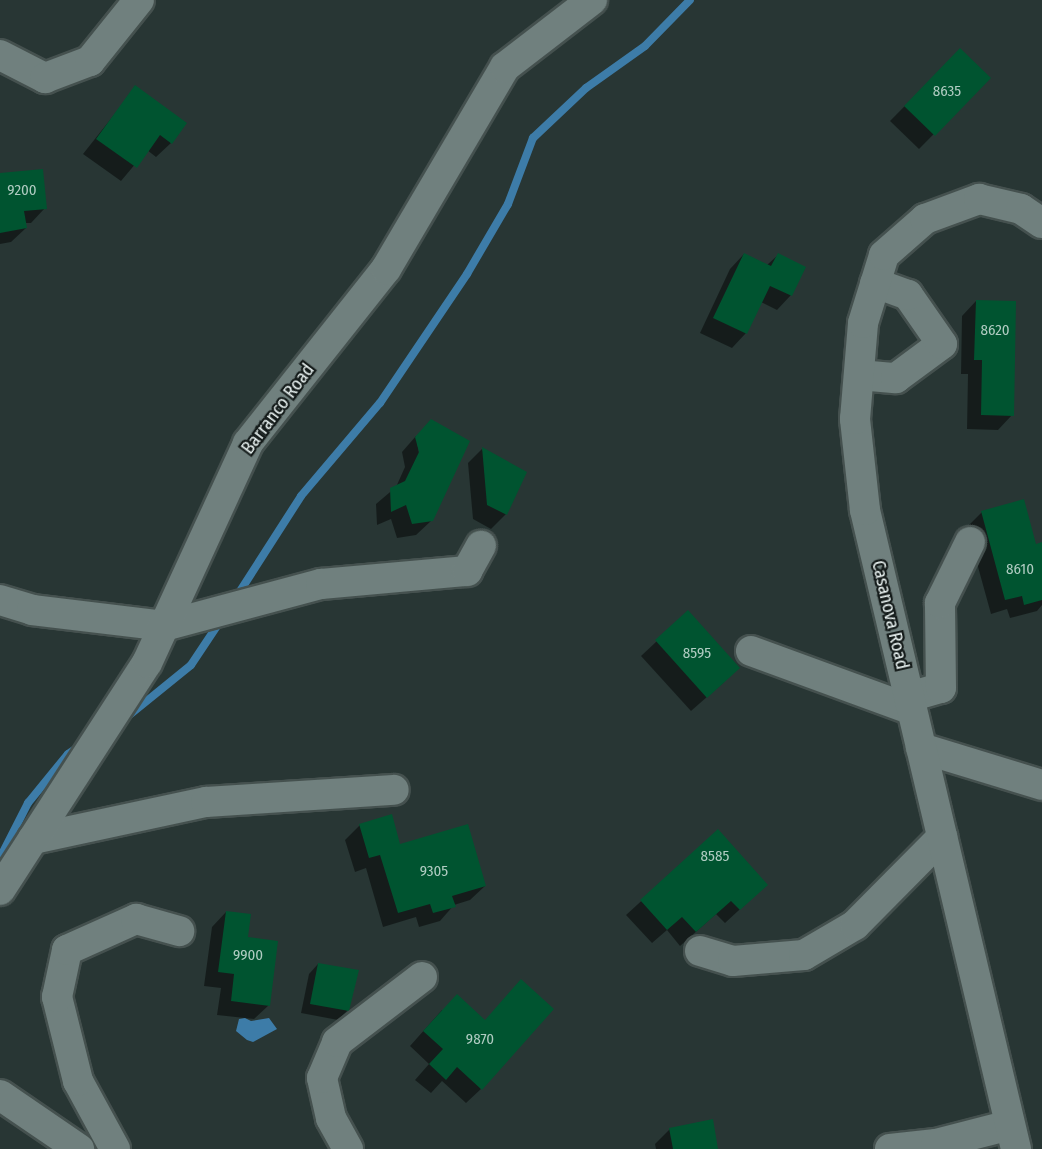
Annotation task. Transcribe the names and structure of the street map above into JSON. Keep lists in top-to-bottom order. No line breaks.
{"streets":{"street":["Barranco Road","Casanova Road"]},"house_numbers":["8635","9200","8620","8610","8595","8585","9305","9900","9870"]}
